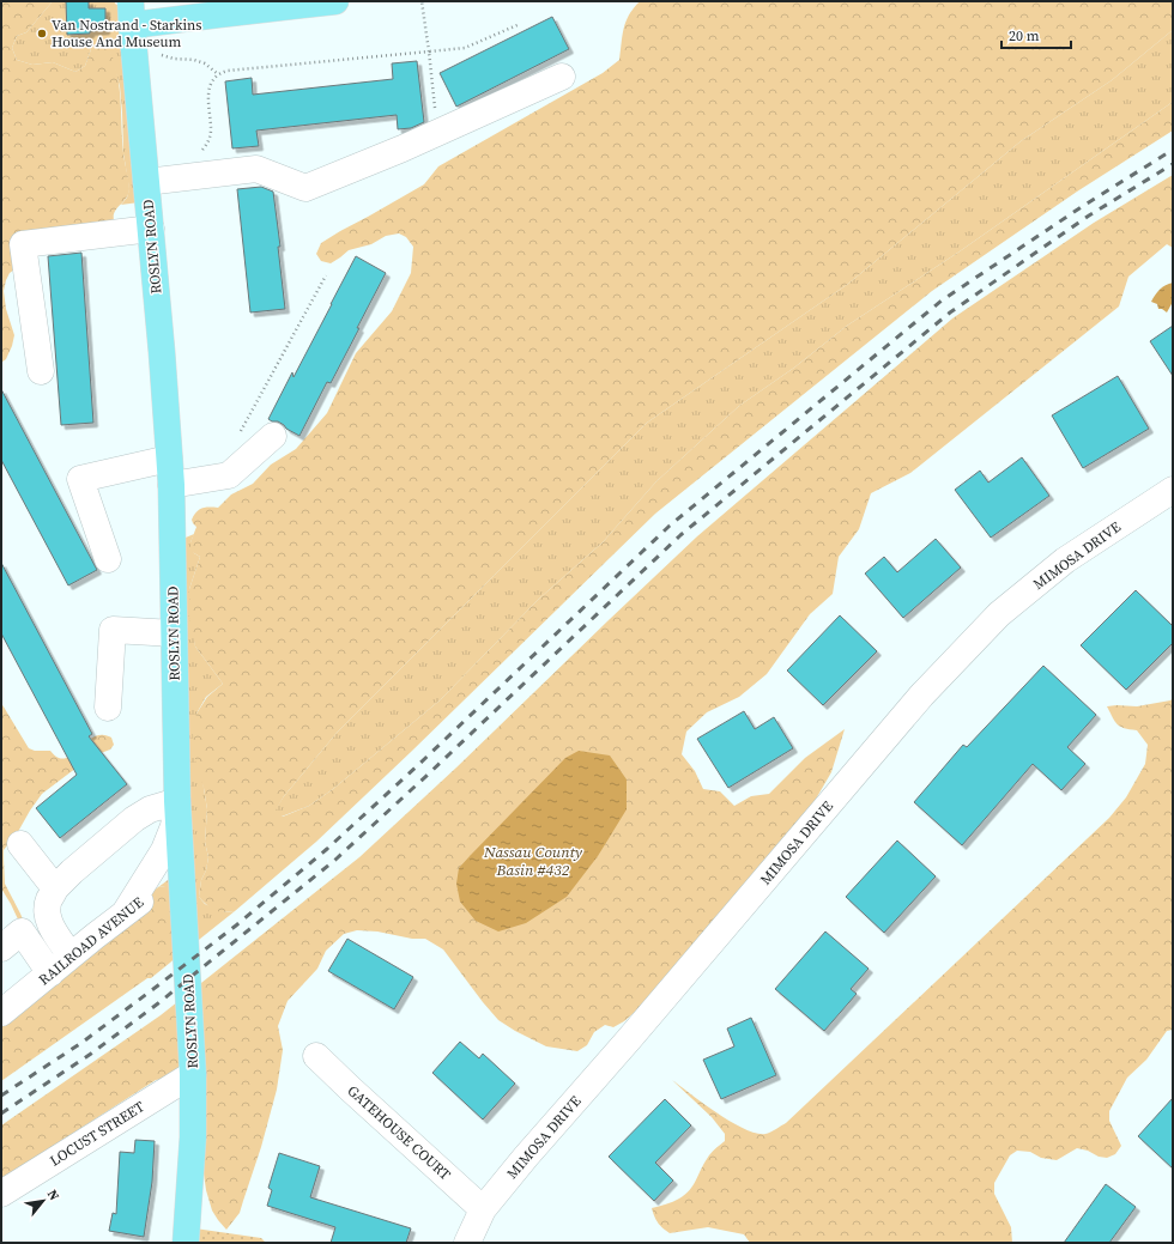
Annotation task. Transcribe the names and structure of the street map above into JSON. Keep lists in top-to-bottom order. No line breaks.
{"streets":{"main road":["ROSLYN ROAD"],"street":["MIMOSA DRIVE","RAILROAD AVENUE","GATEHOUSE COURT","LOCUST STREET"]},"crossings":[["ROSLYN ROAD","RAILROAD AVENUE"],["ROSLYN ROAD","LOCUST STREET"],["MIMOSA DRIVE","GATEHOUSE COURT"]],"water":["Nassau County Basin #432"],"places":["Van Nostrand - Starkins House And Museum"],"scale_bar":"20 m","north":"top right"}
